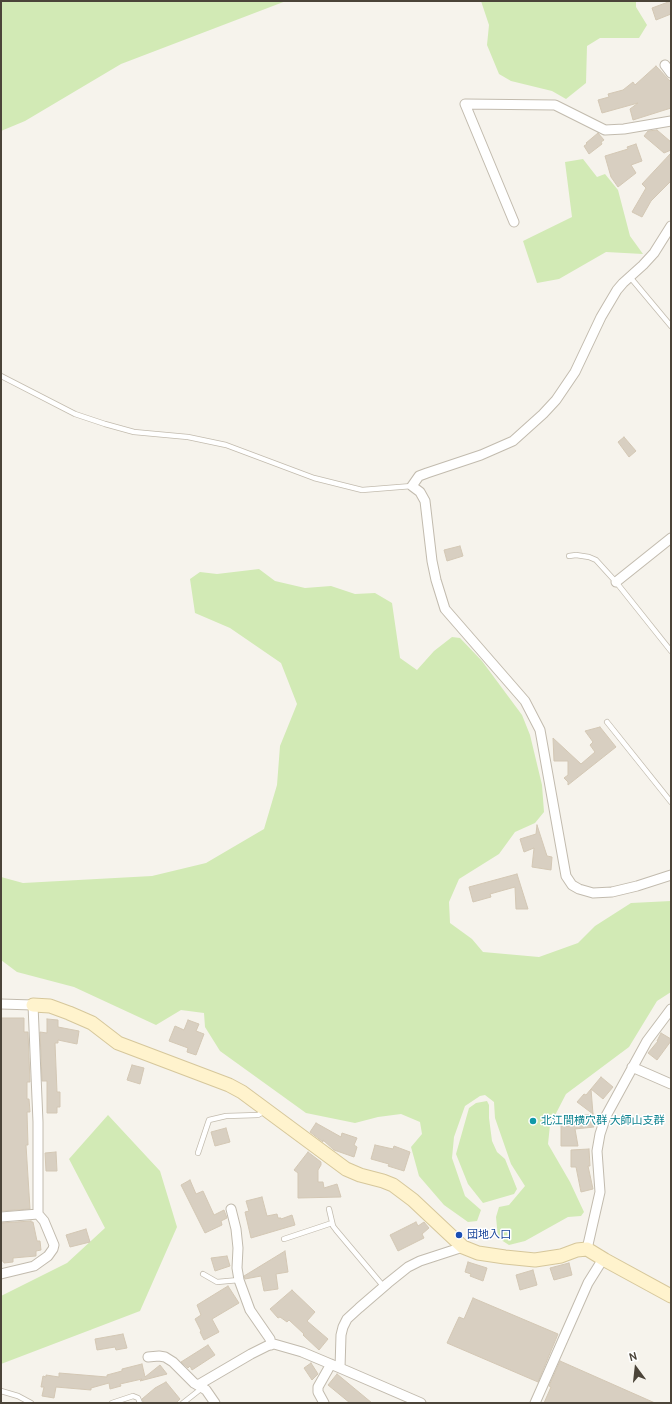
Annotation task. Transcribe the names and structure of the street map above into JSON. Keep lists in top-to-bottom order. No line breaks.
{"places":["北江間横穴群 大師山支群","団地入口"],"north":"top"}
